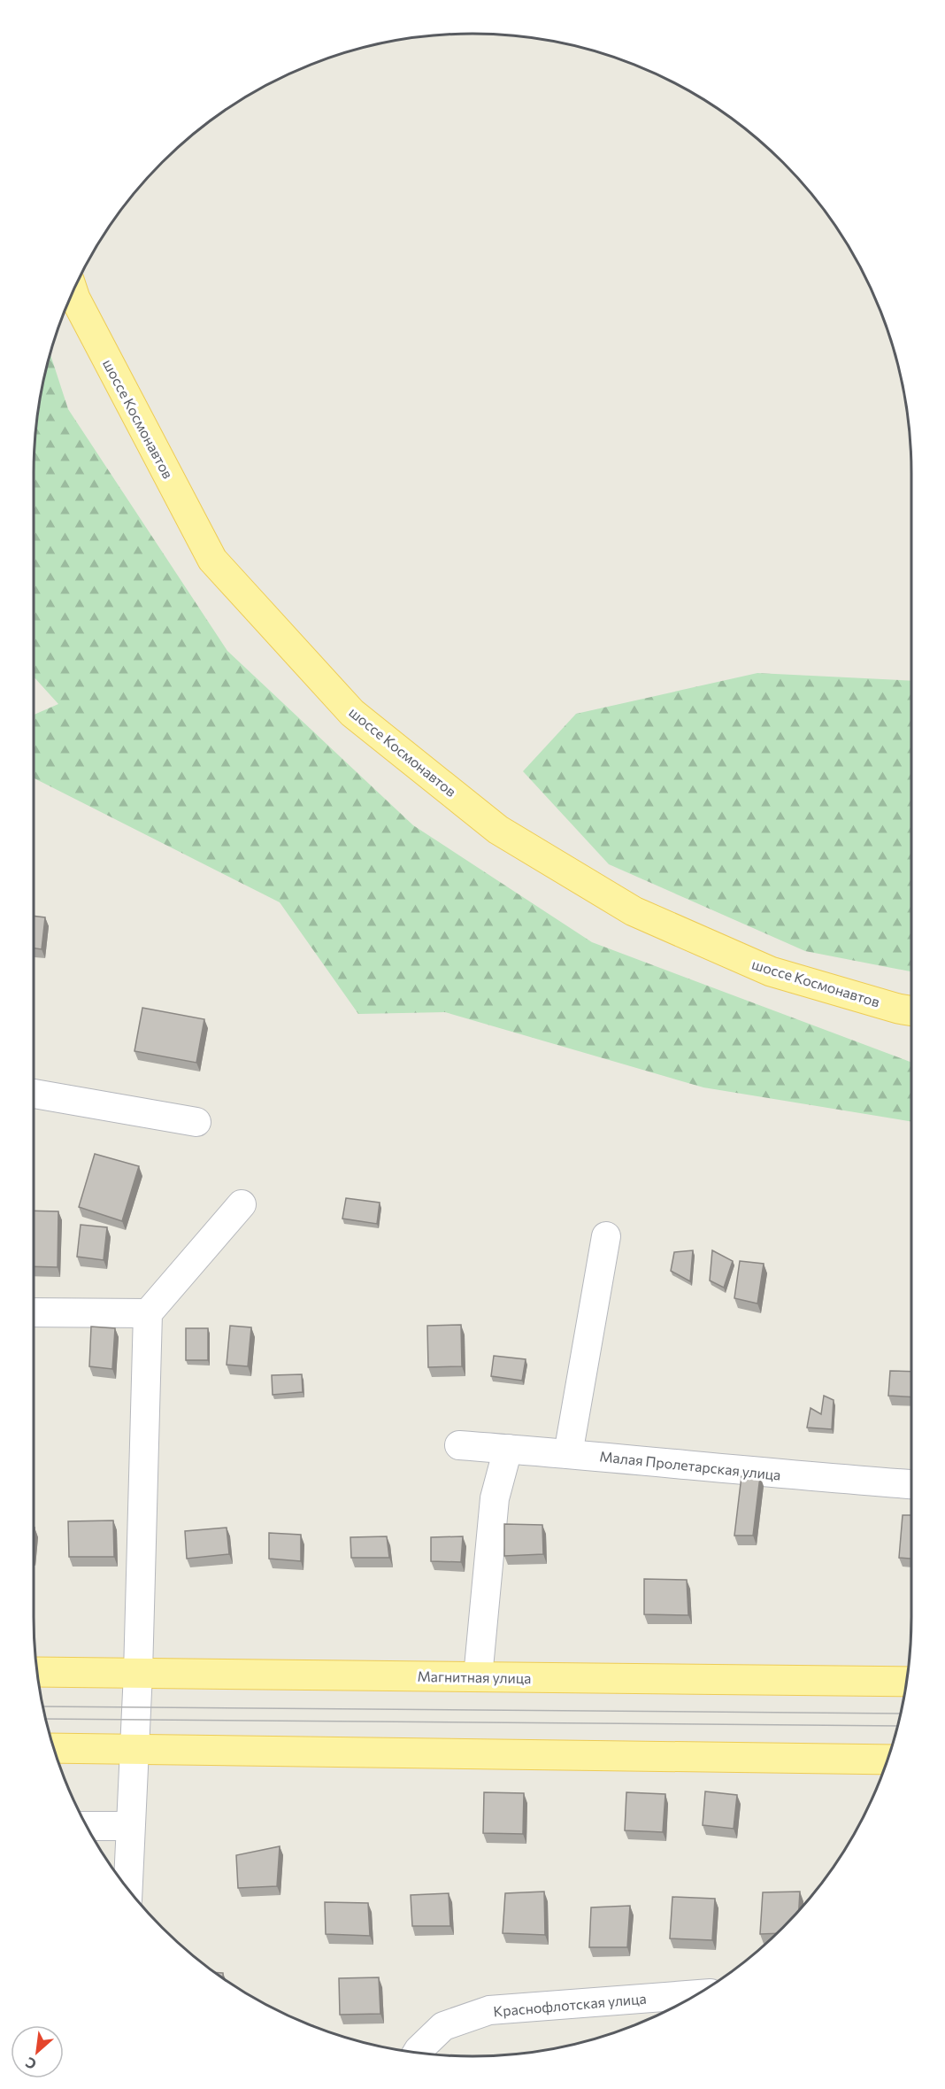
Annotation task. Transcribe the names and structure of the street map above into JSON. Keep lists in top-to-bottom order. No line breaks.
{"streets":{"main road":["шоссе Космонавтов","Магнитная улица"],"street":["Малая Пролетарская улица","Краснофлотская улица"]},"north":"bottom left"}
